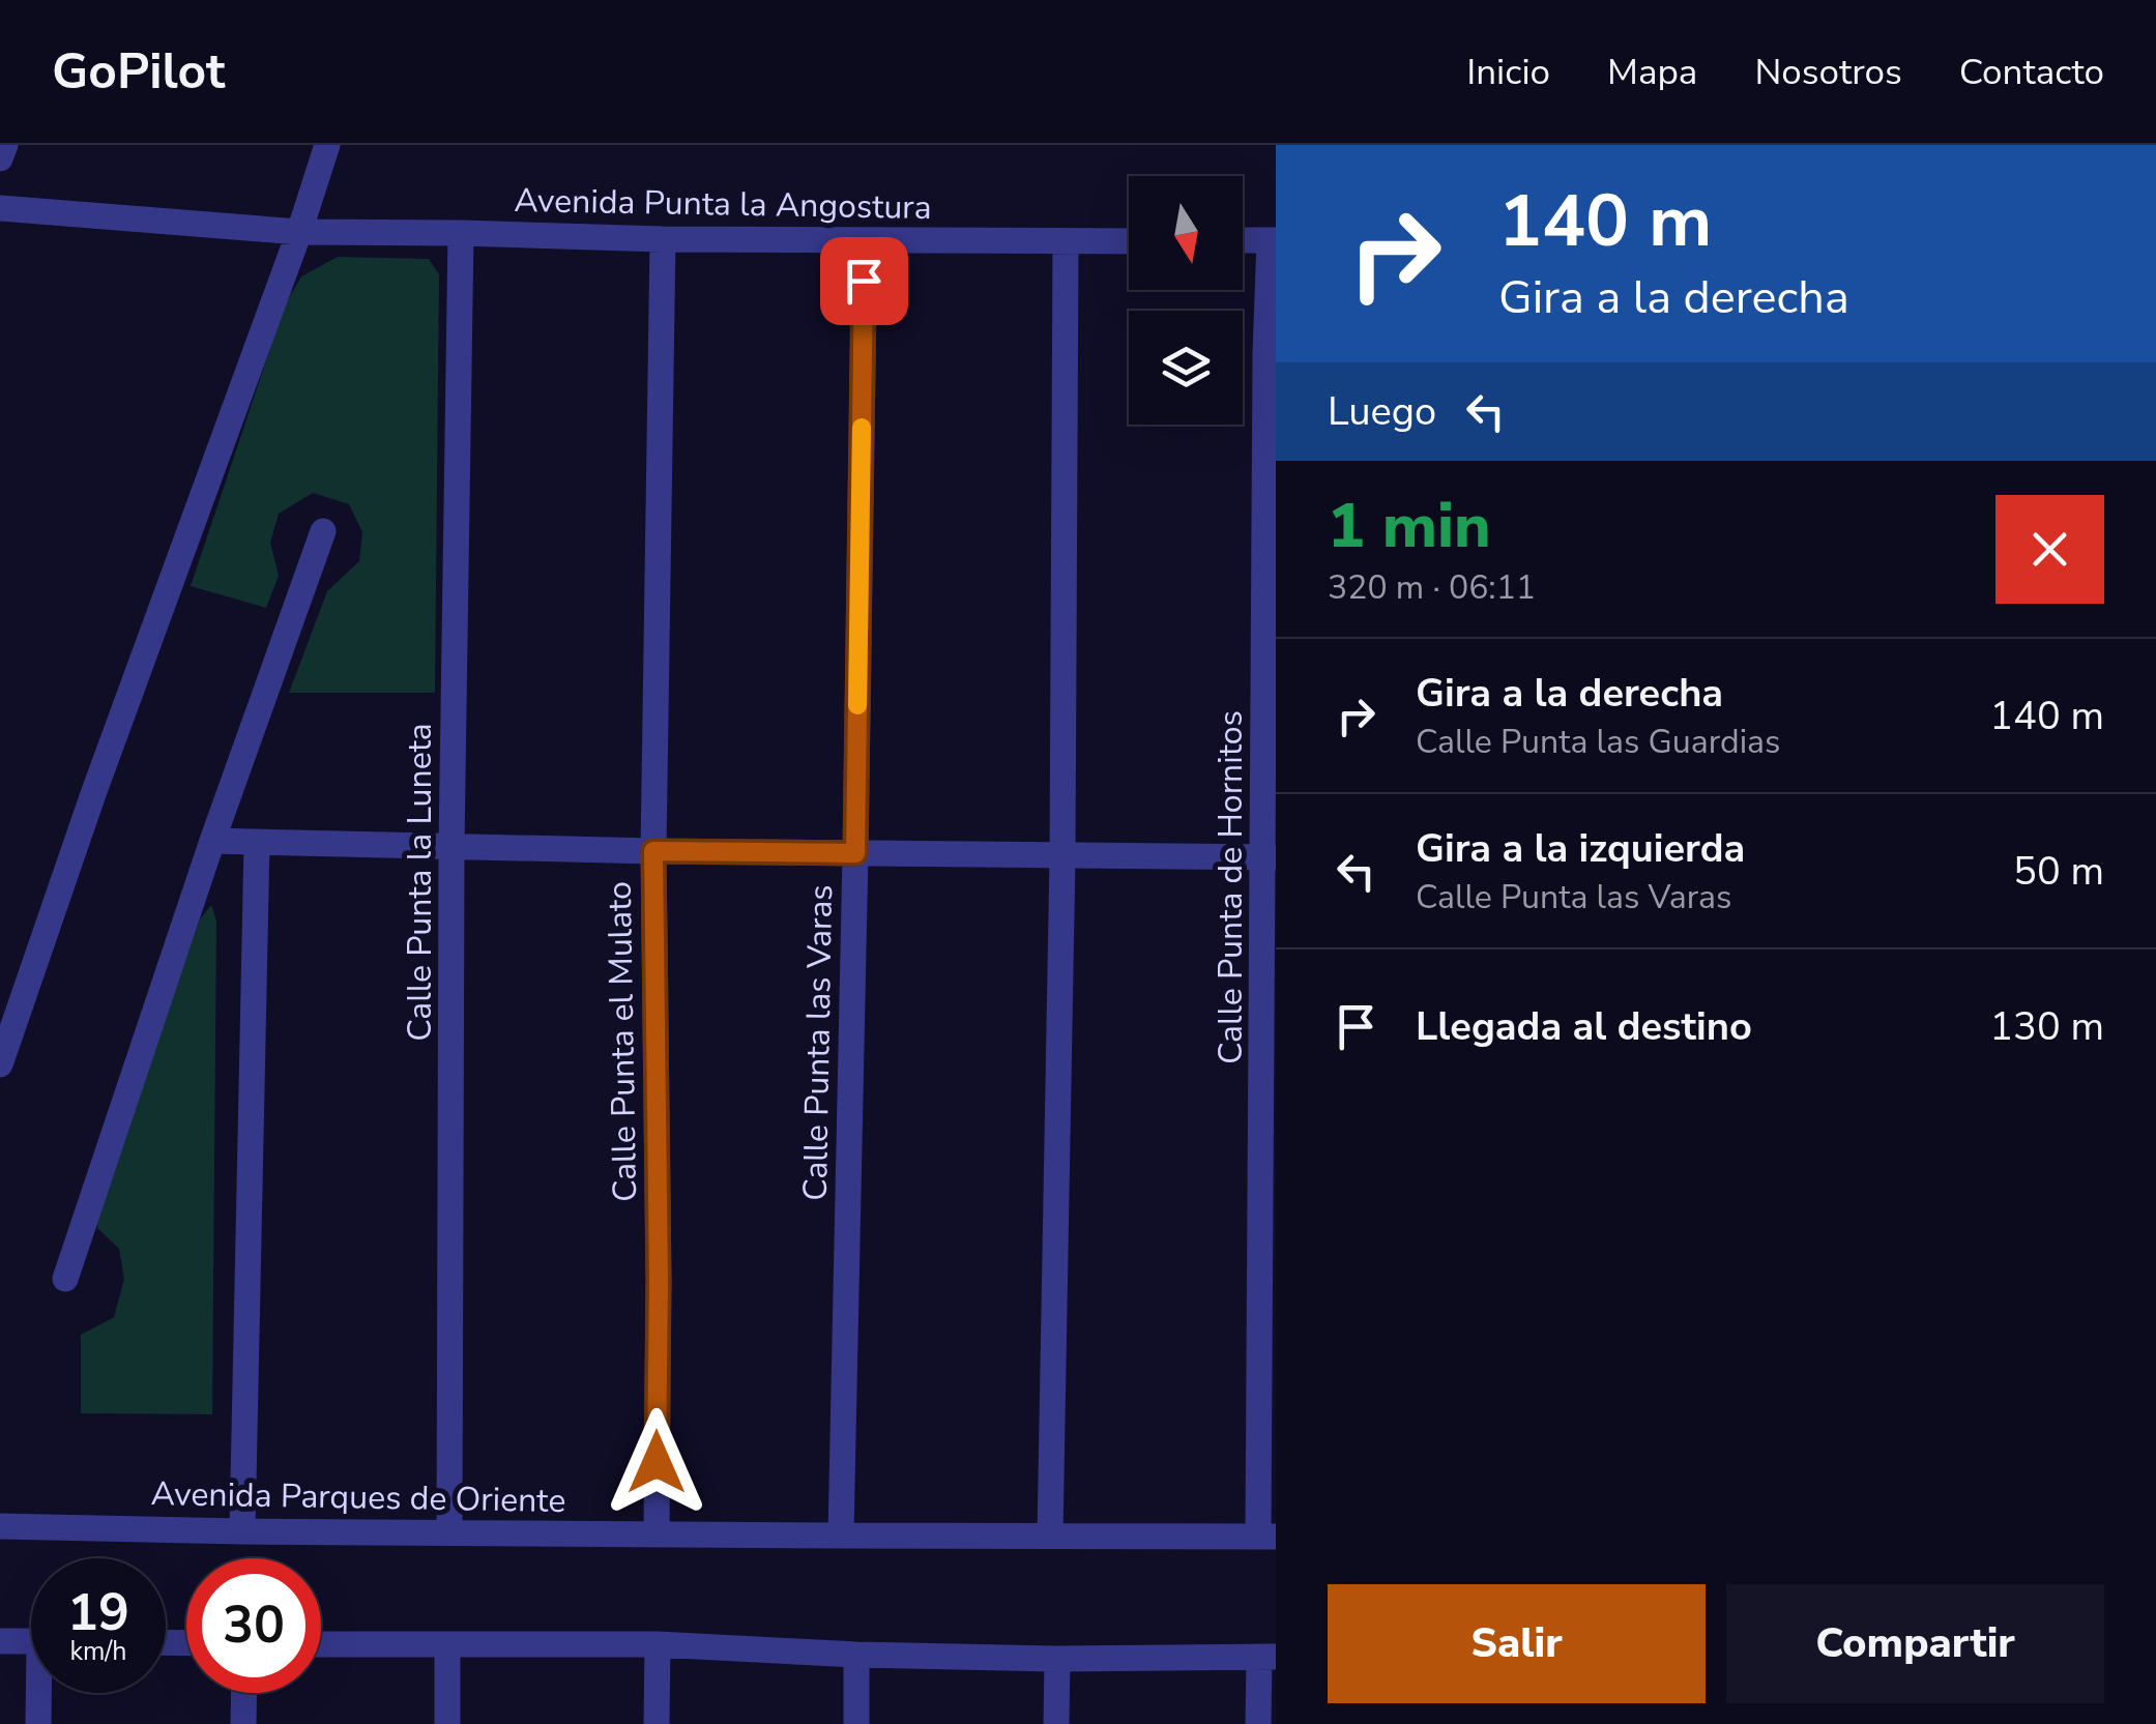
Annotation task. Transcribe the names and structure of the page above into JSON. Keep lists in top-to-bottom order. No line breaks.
{"streets":{"street":["Avenida Punta la Angostura","Calle Punta la Luneta","Calle Punta de Hornitos","Calle Punta el Mulato","Calle Punta las Varas","Avenida Parques de Oriente"]},"crossings":[["Avenida Punta la Angostura","Calle Punta la Luneta"],["Avenida Punta la Angostura","Calle Punta el Mulato"],["Avenida Punta la Angostura","Calle Punta las Varas"],["Calle Punta la Luneta","Avenida Parques de Oriente"],["Calle Punta de Hornitos","Avenida Parques de Oriente"],["Calle Punta el Mulato","Avenida Parques de Oriente"],["Calle Punta las Varas","Avenida Parques de Oriente"]],"north":"bottom","page":{"header":"GoPilot","nav":["Inicio","Mapa","Nosotros","Contacto"],"turn":["140 m","Gira a la derecha"],"then":"Luego","heading":["1 min","320 m · 06:11"],"list":[{"name":"Gira a la derecha","note":"Calle Punta las Guardias","value":"140 m"},{"name":"Gira a la izquierda","note":"Calle Punta las Varas","value":"50 m"},{"name":"Llegada al destino","value":"130 m"}],"speed":"19 km/h","limit":"30","buttons":["Salir","Compartir"]}}
